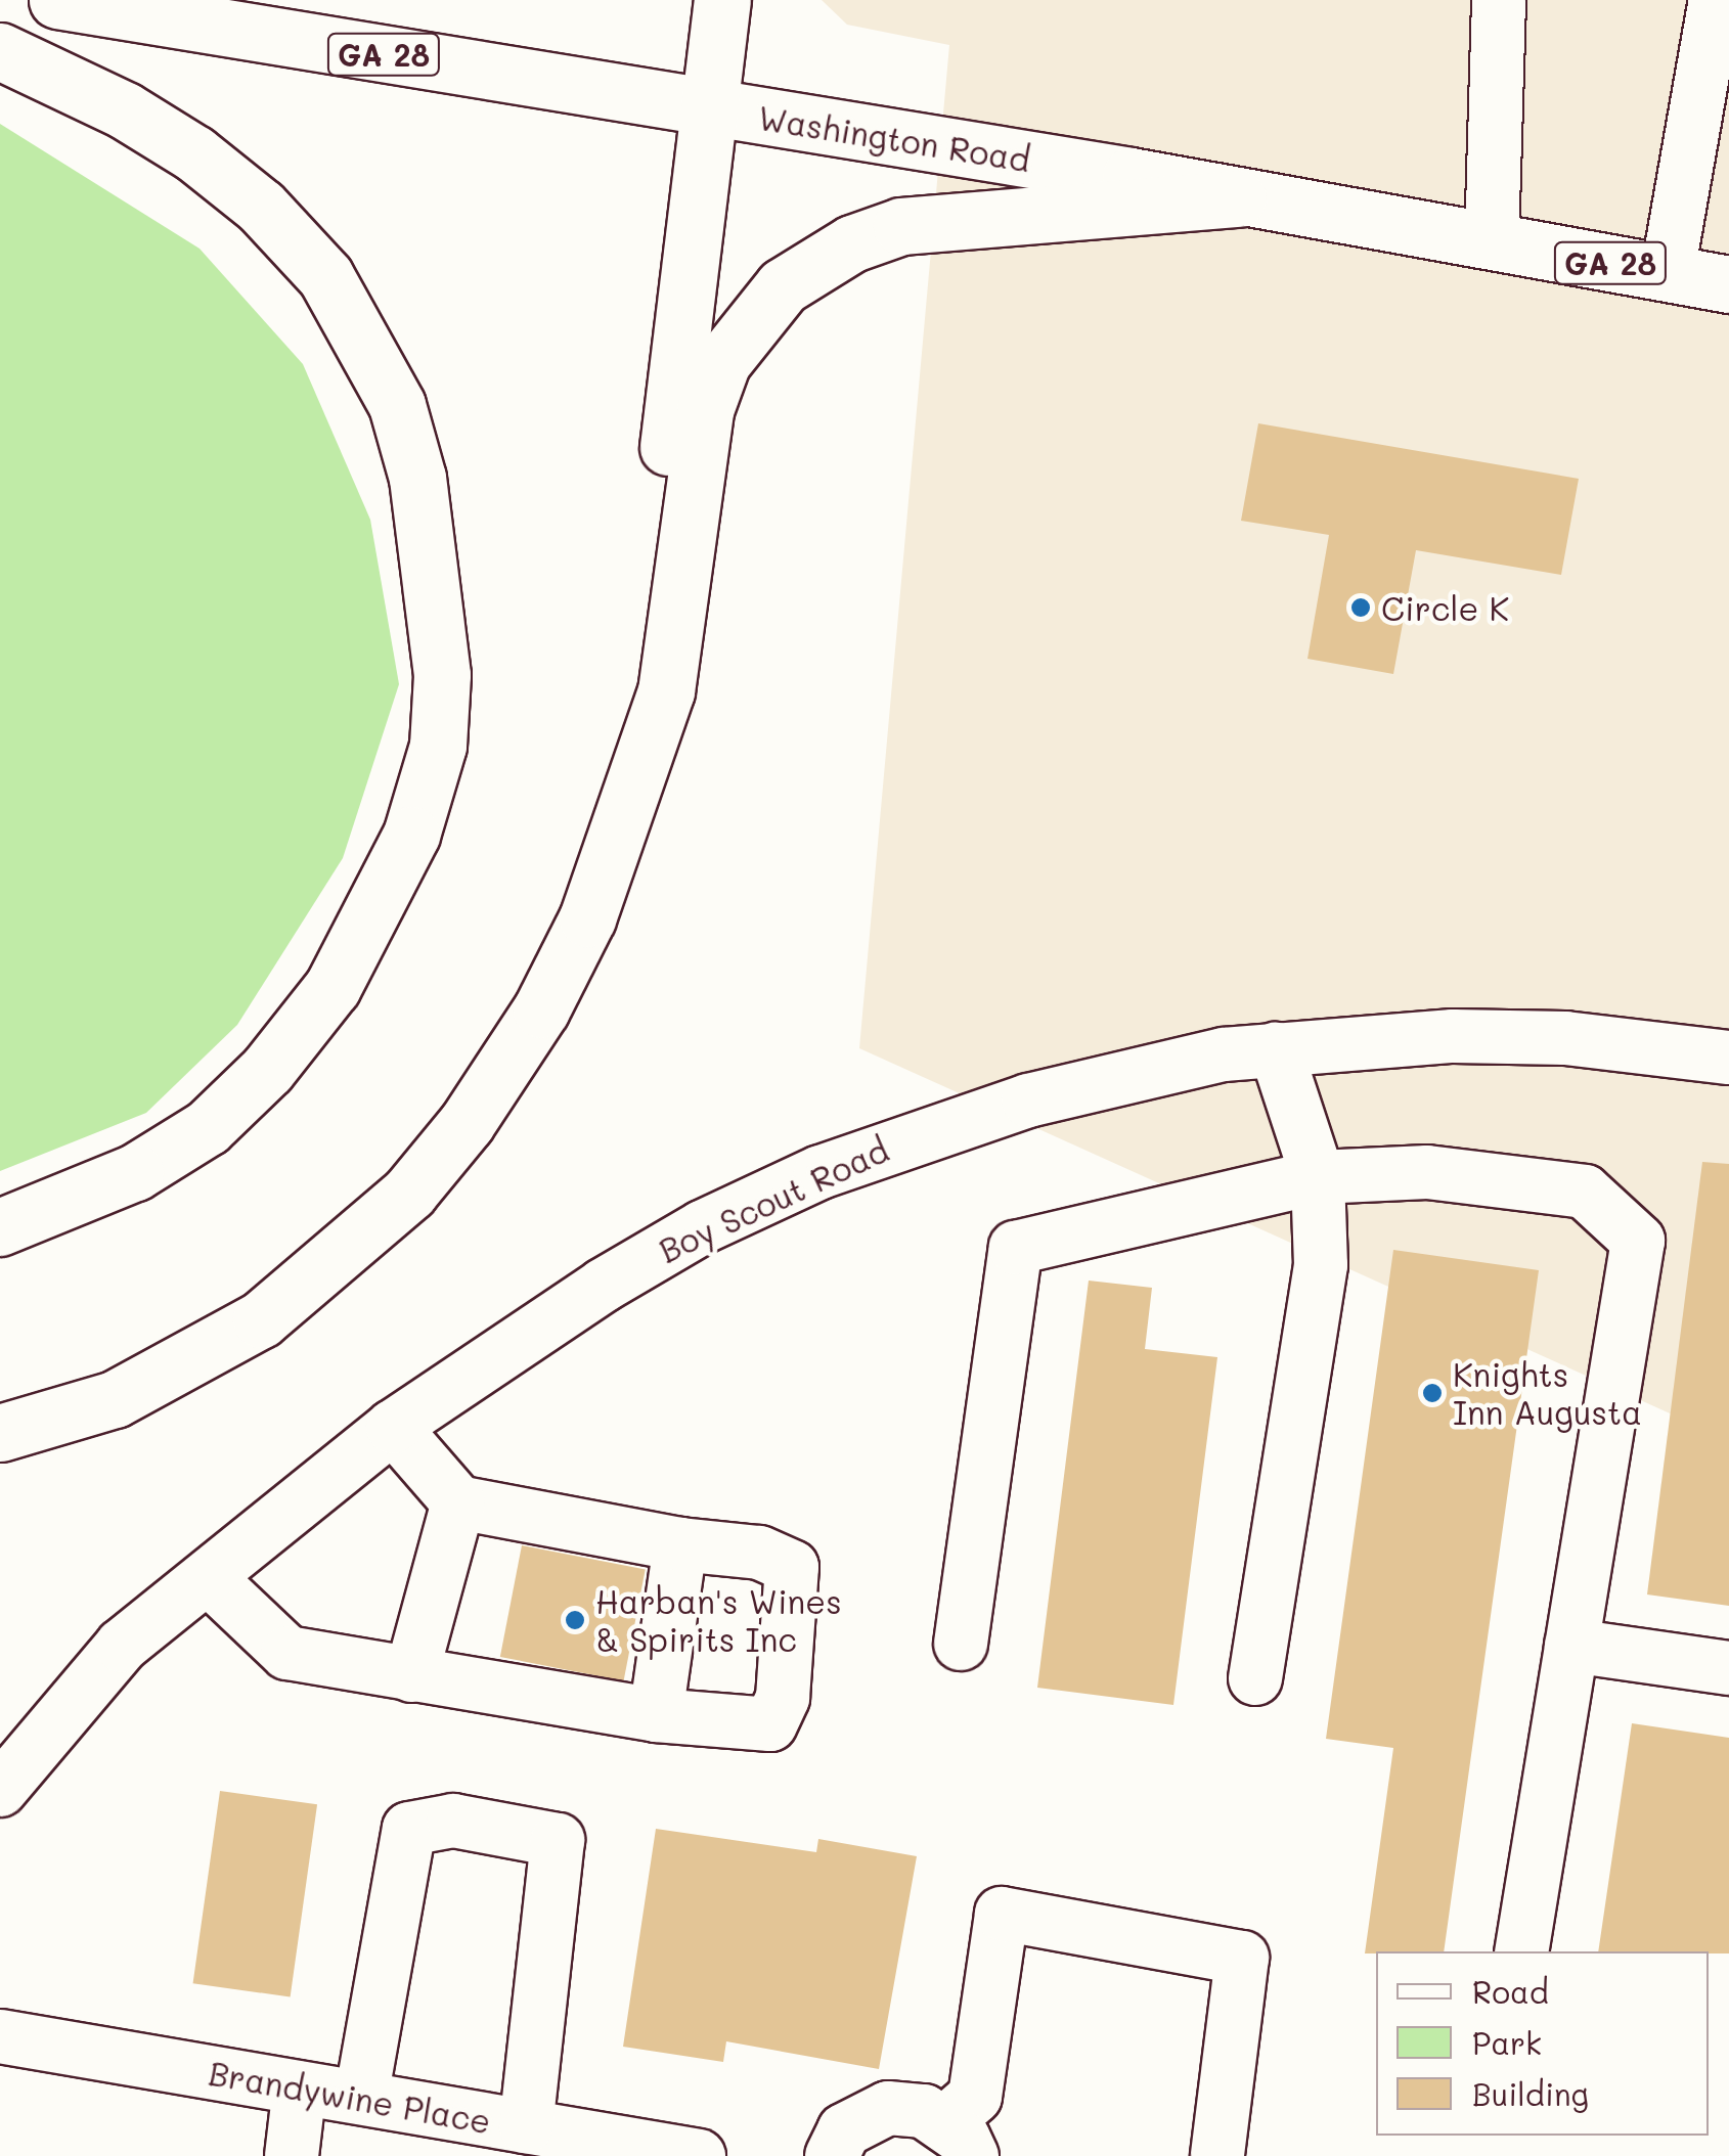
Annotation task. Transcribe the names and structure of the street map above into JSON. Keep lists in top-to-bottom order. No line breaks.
{"streets":{"main road":["GA 28","Washington Road"],"street":["Boy Scout Road","Brandywine Place"]},"places":["Circle K","Knights Inn Augusta","Harban's Wines & Spirits Inc"],"legend":["Road","Park","Building"]}
